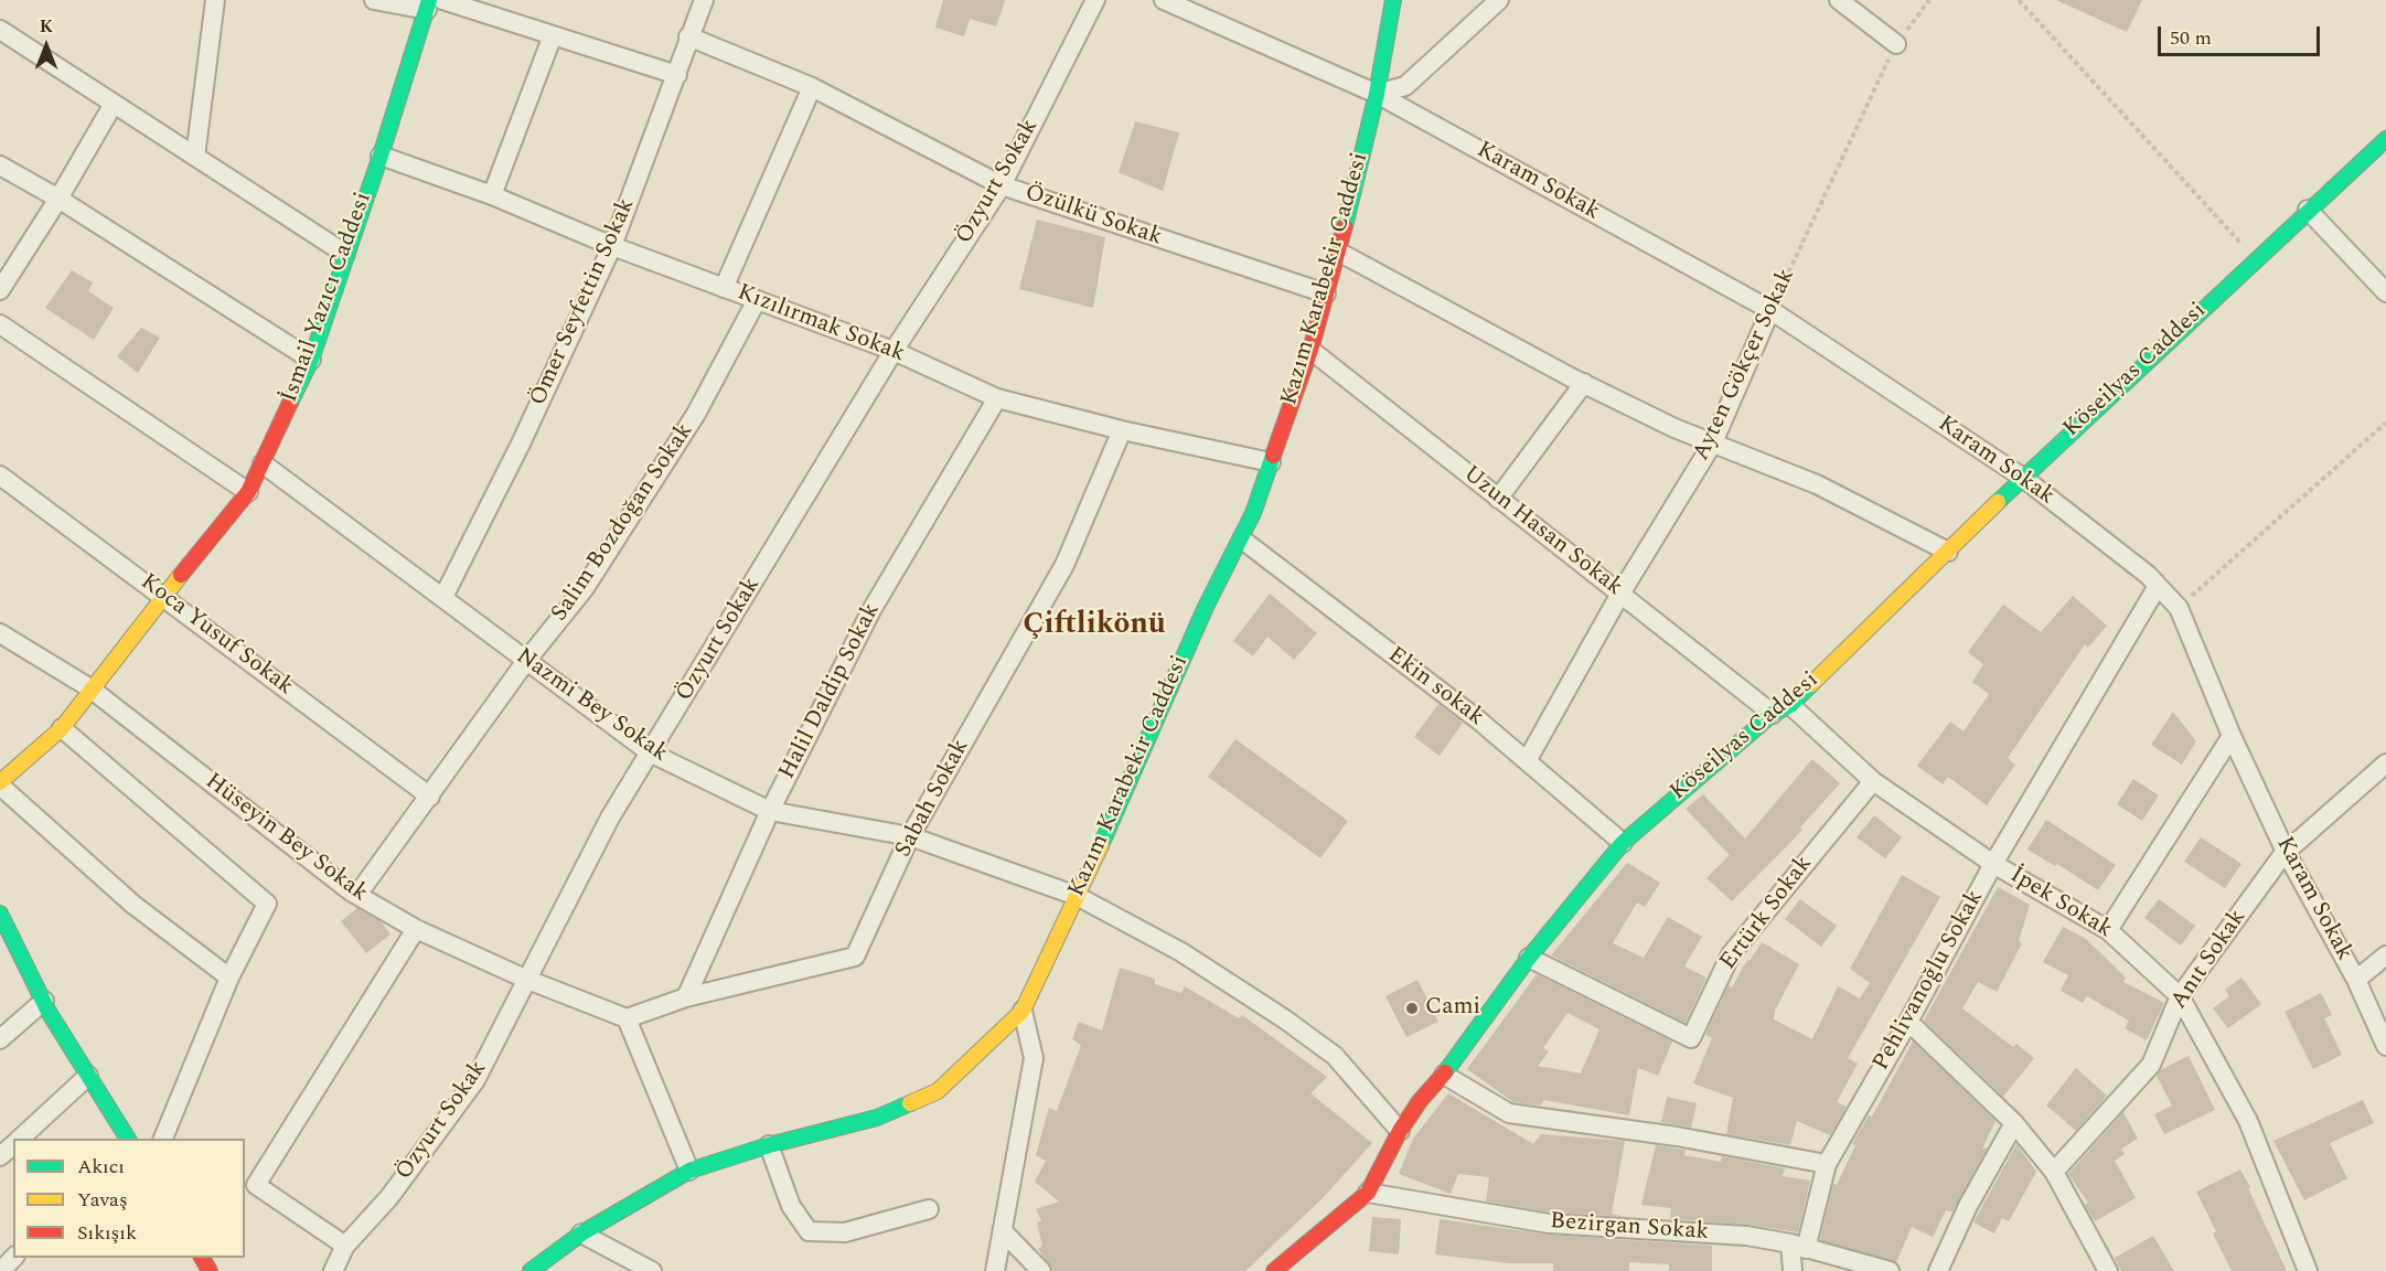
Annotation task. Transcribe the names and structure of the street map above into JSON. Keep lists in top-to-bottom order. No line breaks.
{"streets":{"street":["Özyurt Sokak","Karam Sokak","Özülkü Sokak","Kazım Karabekir Caddesi","İsmail Yazıcı Caddesi","Ömer Seyfettin Sokak","Kızılırmak Sokak","Ayten Gökçer Sokak","Köseilyas Caddesi","Salim Bozdoğan Sokak","Uzun Hasan Sokak","Koca Yusuf Sokak","Ekin sokak","Halil Daldip Sokak","Nazmi Bey Sokak","Sabah Sokak","Hüseyin Bey Sokak","İpek Sokak","Ertürk Sokak","Anıt Sokak","Pehlivanoğlu Sokak","Bezirgan Sokak"]},"crossings":[["Özyurt Sokak","Özülkü Sokak"],["Özyurt Sokak","Kızılırmak Sokak"],["Özyurt Sokak","Nazmi Bey Sokak"],["Özyurt Sokak","Hüseyin Bey Sokak"],["Karam Sokak","Kazım Karabekir Caddesi"],["Karam Sokak","Ayten Gökçer Sokak"],["Karam Sokak","Köseilyas Caddesi"],["Karam Sokak","Anıt Sokak"],["Karam Sokak","Pehlivanoğlu Sokak"],["Özülkü Sokak","Kazım Karabekir Caddesi"],["Özülkü Sokak","Ömer Seyfettin Sokak"],["Kazım Karabekir Caddesi","Kızılırmak Sokak"],["Kazım Karabekir Caddesi","Uzun Hasan Sokak"],["Kazım Karabekir Caddesi","Ekin sokak"],["Kazım Karabekir Caddesi","Nazmi Bey Sokak"],["İsmail Yazıcı Caddesi","Kızılırmak Sokak"],["İsmail Yazıcı Caddesi","Koca Yusuf Sokak"],["İsmail Yazıcı Caddesi","Nazmi Bey Sokak"],["İsmail Yazıcı Caddesi","Hüseyin Bey Sokak"],["Ömer Seyfettin Sokak","Kızılırmak Sokak"],["Ömer Seyfettin Sokak","Nazmi Bey Sokak"],["Kızılırmak Sokak","Salim Bozdoğan Sokak"],["Kızılırmak Sokak","Halil Daldip Sokak"],["Kızılırmak Sokak","Sabah Sokak"],["Ayten Gökçer Sokak","Uzun Hasan Sokak"],["Ayten Gökçer Sokak","Ekin sokak"],["Köseilyas Caddesi","Uzun Hasan Sokak"],["Köseilyas Caddesi","Ekin sokak"],["Köseilyas Caddesi","Nazmi Bey Sokak"],["Köseilyas Caddesi","İpek Sokak"],["Köseilyas Caddesi","Ertürk Sokak"],["Köseilyas Caddesi","Bezirgan Sokak"],["Salim Bozdoğan Sokak","Koca Yusuf Sokak"],["Salim Bozdoğan Sokak","Nazmi Bey Sokak"],["Salim Bozdoğan Sokak","Hüseyin Bey Sokak"],["Halil Daldip Sokak","Nazmi Bey Sokak"],["Halil Daldip Sokak","Sabah Sokak"],["Nazmi Bey Sokak","Sabah Sokak"],["Sabah Sokak","Hüseyin Bey Sokak"],["İpek Sokak","Ertürk Sokak"],["İpek Sokak","Anıt Sokak"],["İpek Sokak","Pehlivanoğlu Sokak"],["Pehlivanoğlu Sokak","Bezirgan Sokak"]],"districts":["Çiftlikönü"],"places":["Cami"],"legend":["Akıcı","Yavaş","Sıkışık"],"scale_bar":"50 m","north":"top"}
